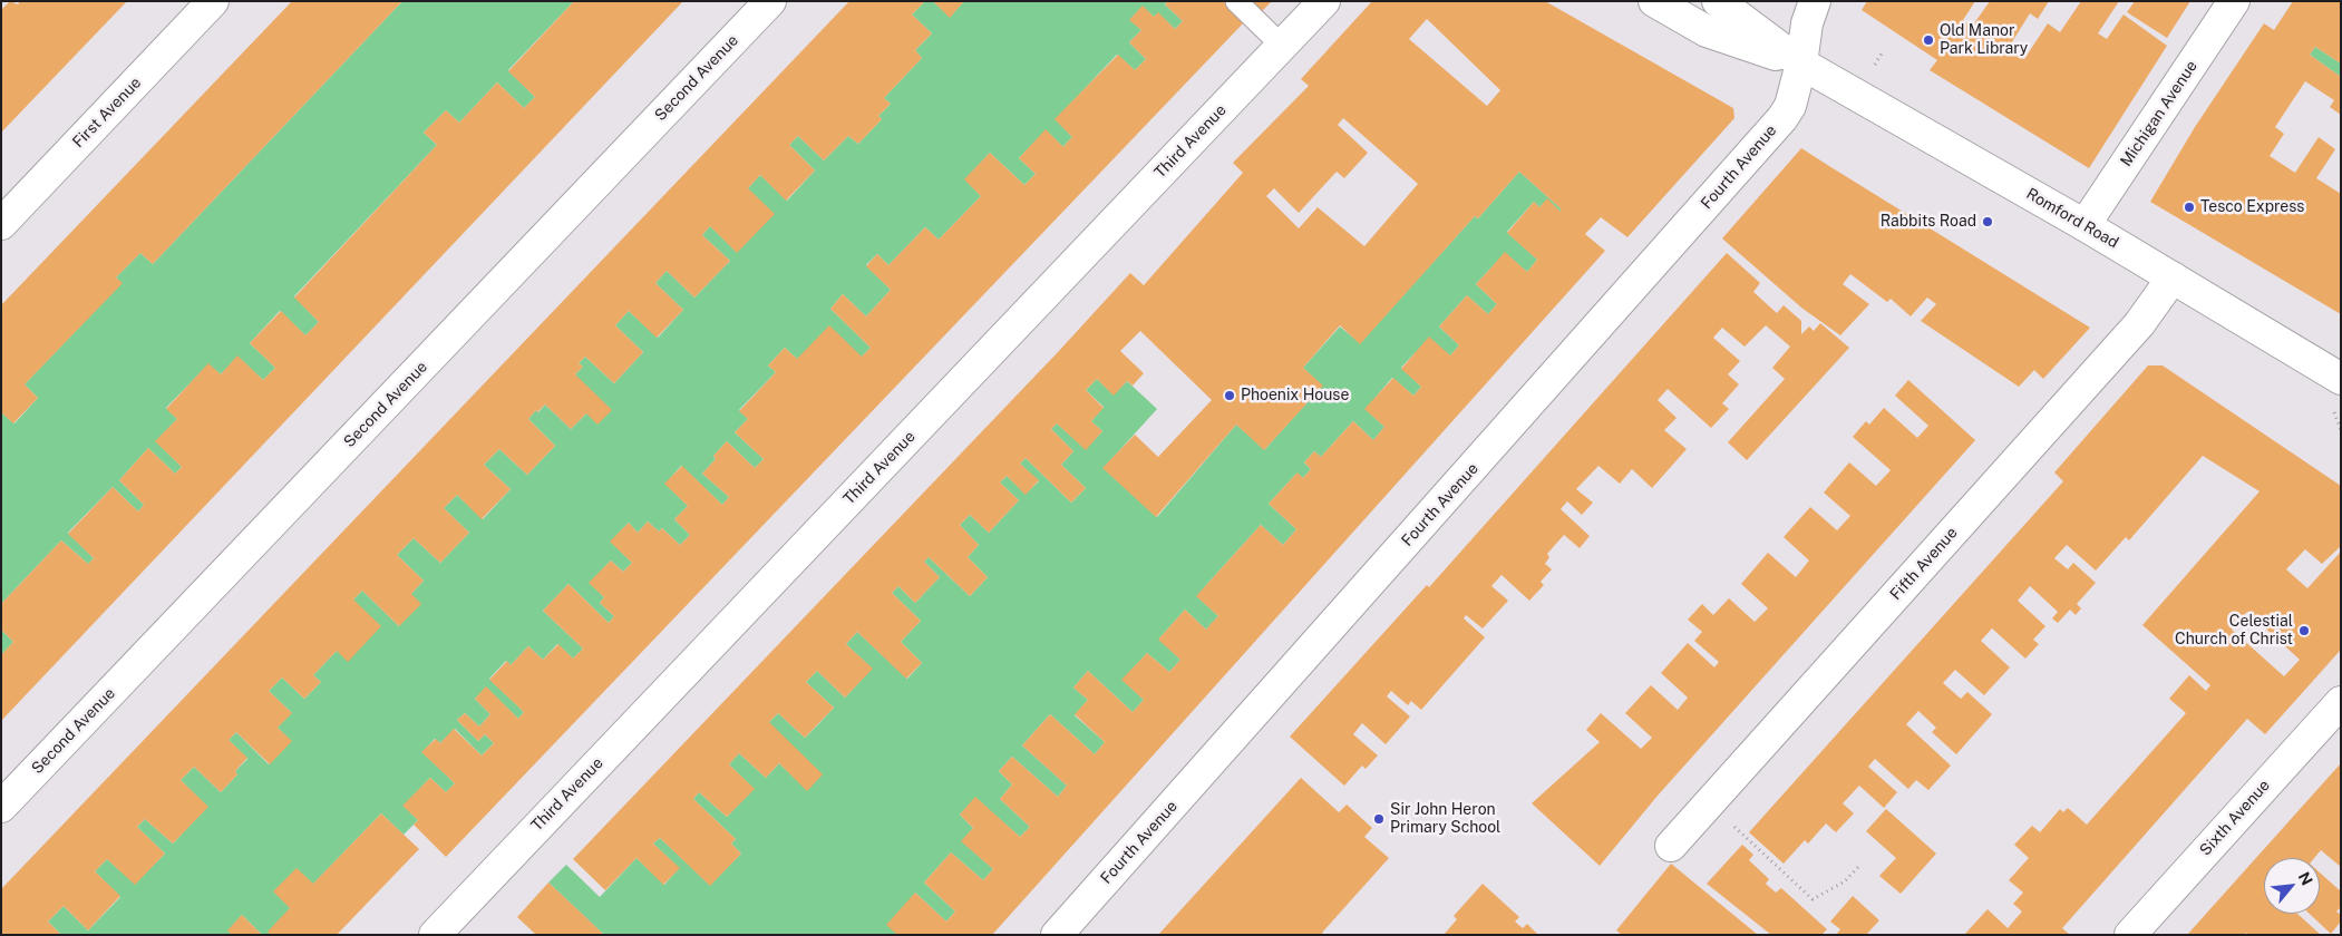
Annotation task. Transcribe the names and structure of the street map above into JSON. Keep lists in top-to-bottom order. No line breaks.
{"streets":{"street":["Second Avenue","First Avenue","Michigan Avenue","Third Avenue","Fourth Avenue","Romford Road","Fifth Avenue","Sixth Avenue"]},"crossings":[["Michigan Avenue","Romford Road"],["Fourth Avenue","Romford Road"],["Romford Road","Fifth Avenue"]],"places":["Old Manor Park Library","Tesco Express","Rabbits Road","Phoenix House","Celestial Church of Christ","Sir John Heron Primary School"],"north":"top right"}
